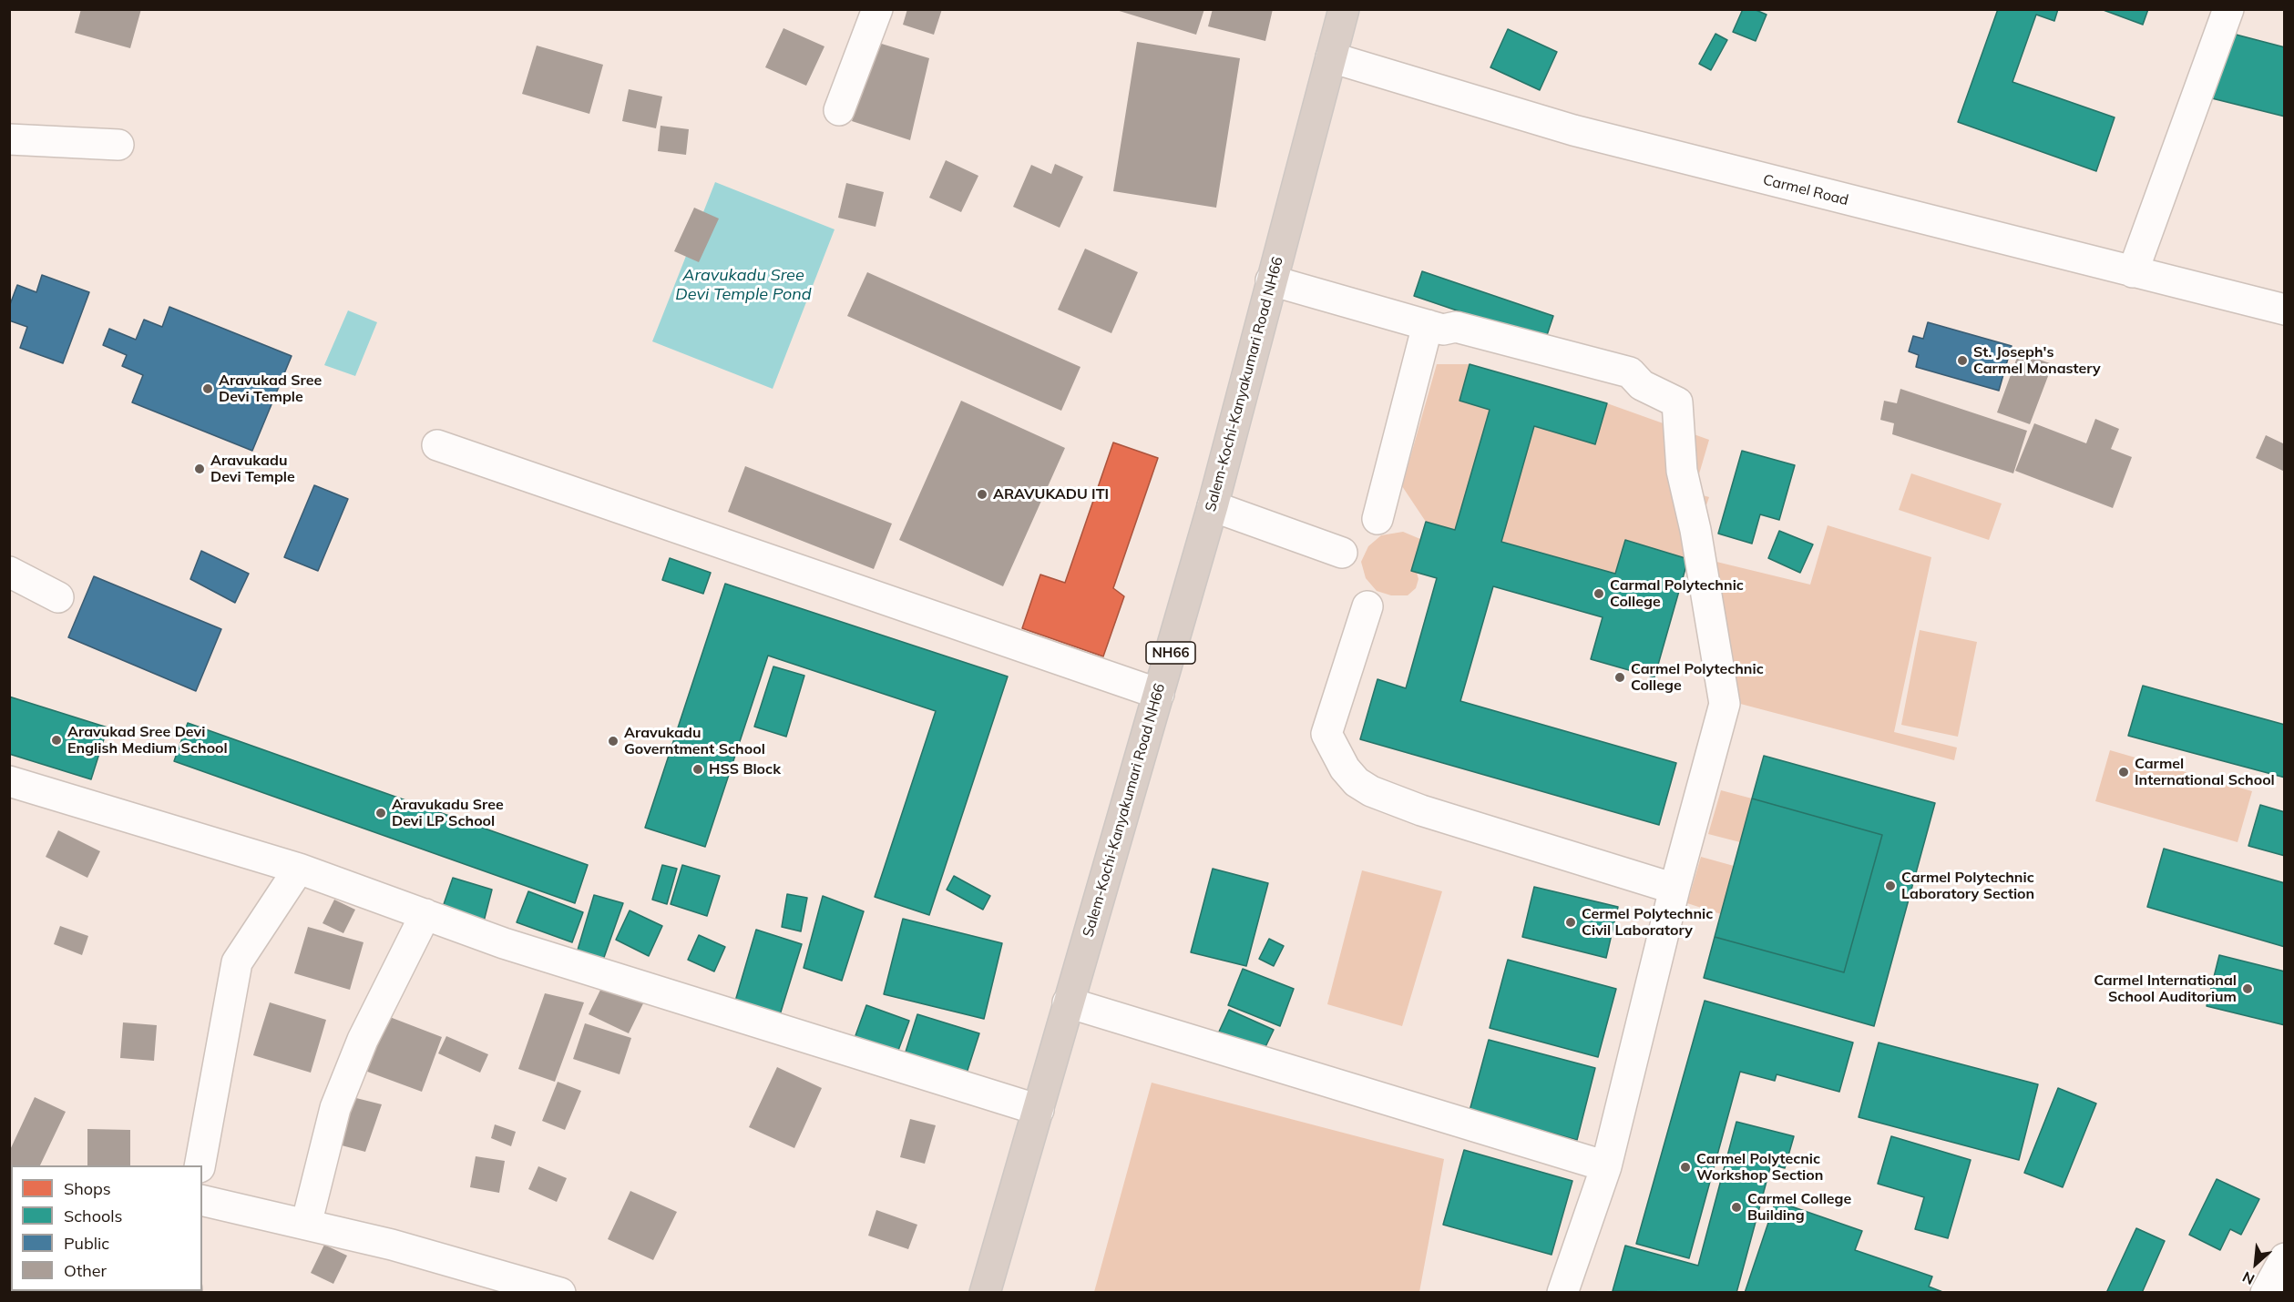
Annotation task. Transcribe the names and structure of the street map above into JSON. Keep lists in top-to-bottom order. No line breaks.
{"streets":{"highway":["Salem-Kochi-Kanyakumari Road NH66","NH66"],"street":["Carmel Road"]},"crossings":[["Carmel Road","Salem-Kochi-Kanyakumari Road NH66"]],"water":["Aravukadu Sree Devi Temple Pond"],"places":["St. Joseph's Carmel Monastery","Aravukad Sree Devi Temple","Aravukadu Devi Temple","ARAVUKADU ITI","Carmal Polytechnic College","Carmel Polytechnic College","Aravukad Sree Devi English Medium School","Aravukadu Governtment School","HSS Block","Carmel International School","Aravukadu Sree Devi LP School","Carmel Polytechnic Laboratory Section","Cermel Polytechnic Civil Laboratory","Carmel International School Auditorium","Carmel Polytecnic Workshop Section","Carmel College Building"],"legend":["Shops","Schools","Public","Other"],"north":"bottom left"}
